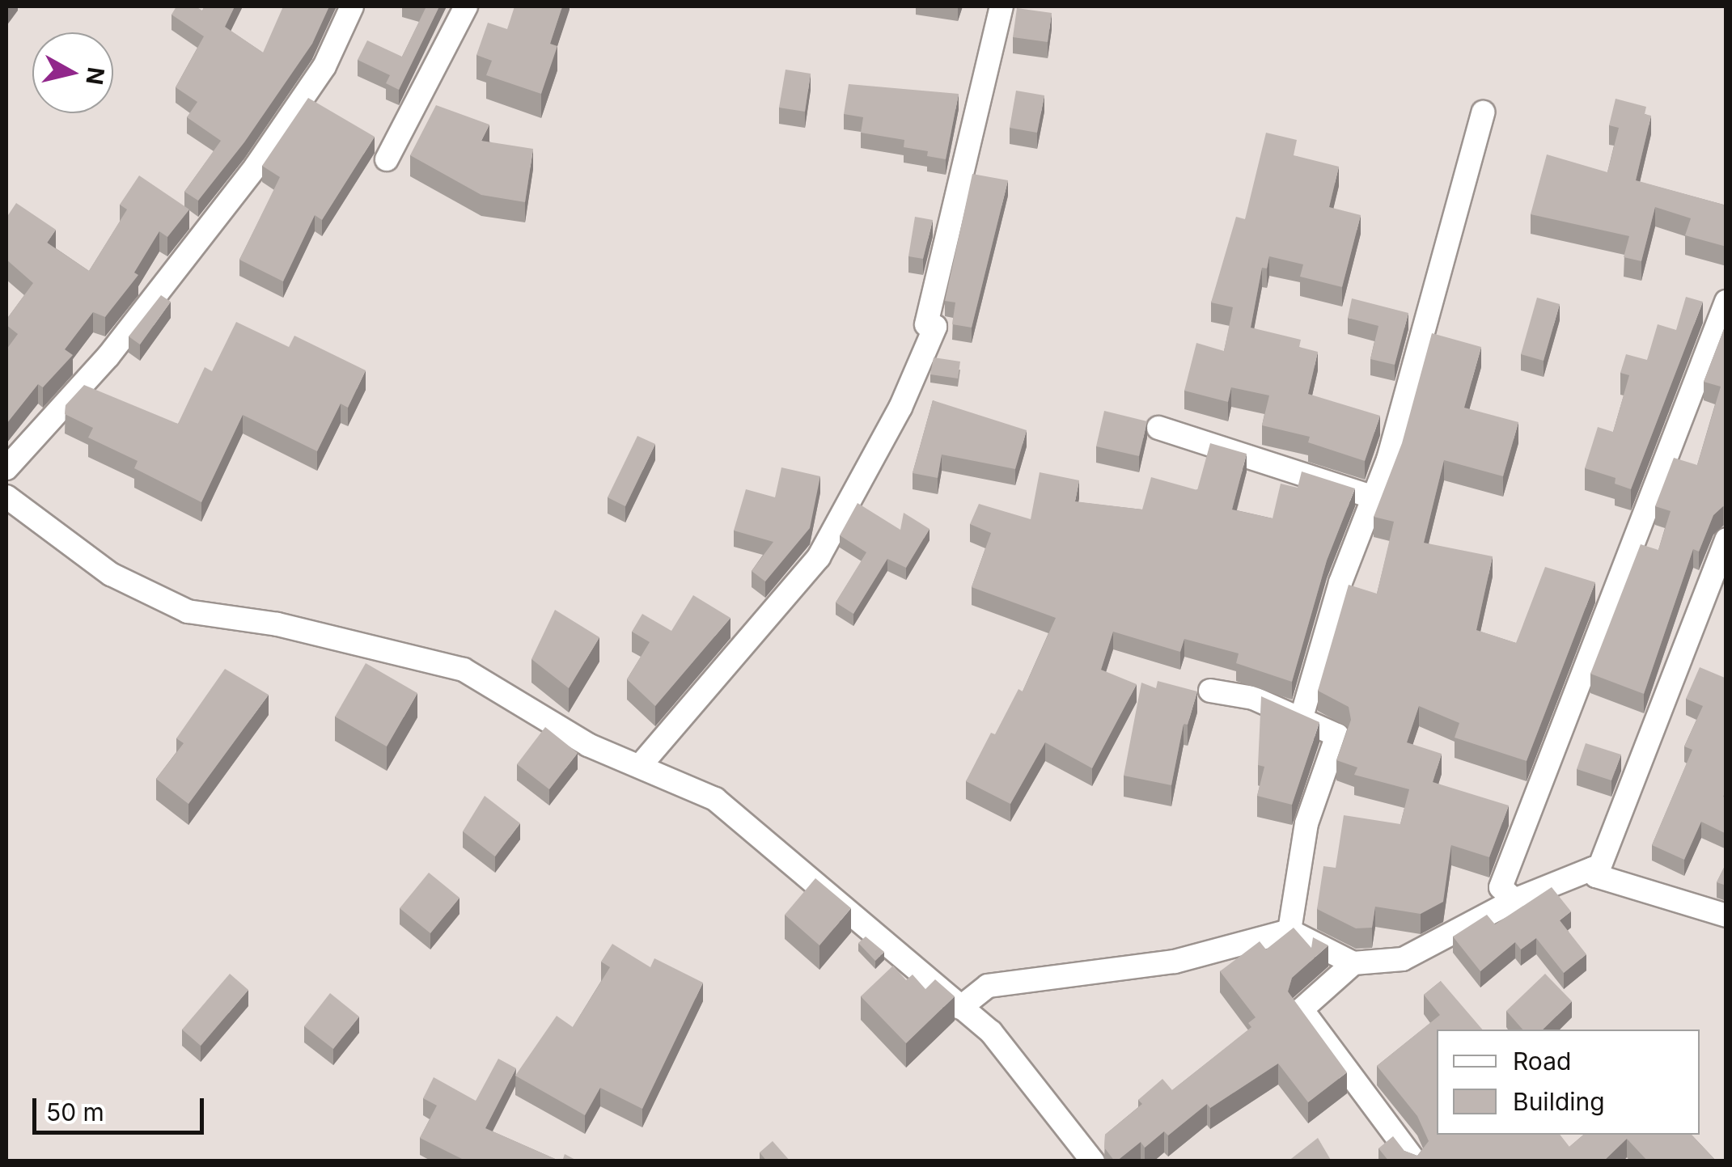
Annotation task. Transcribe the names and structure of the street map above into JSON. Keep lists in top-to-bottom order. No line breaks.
{"legend":["Road","Building"],"scale_bar":"50 m","north":"right"}
